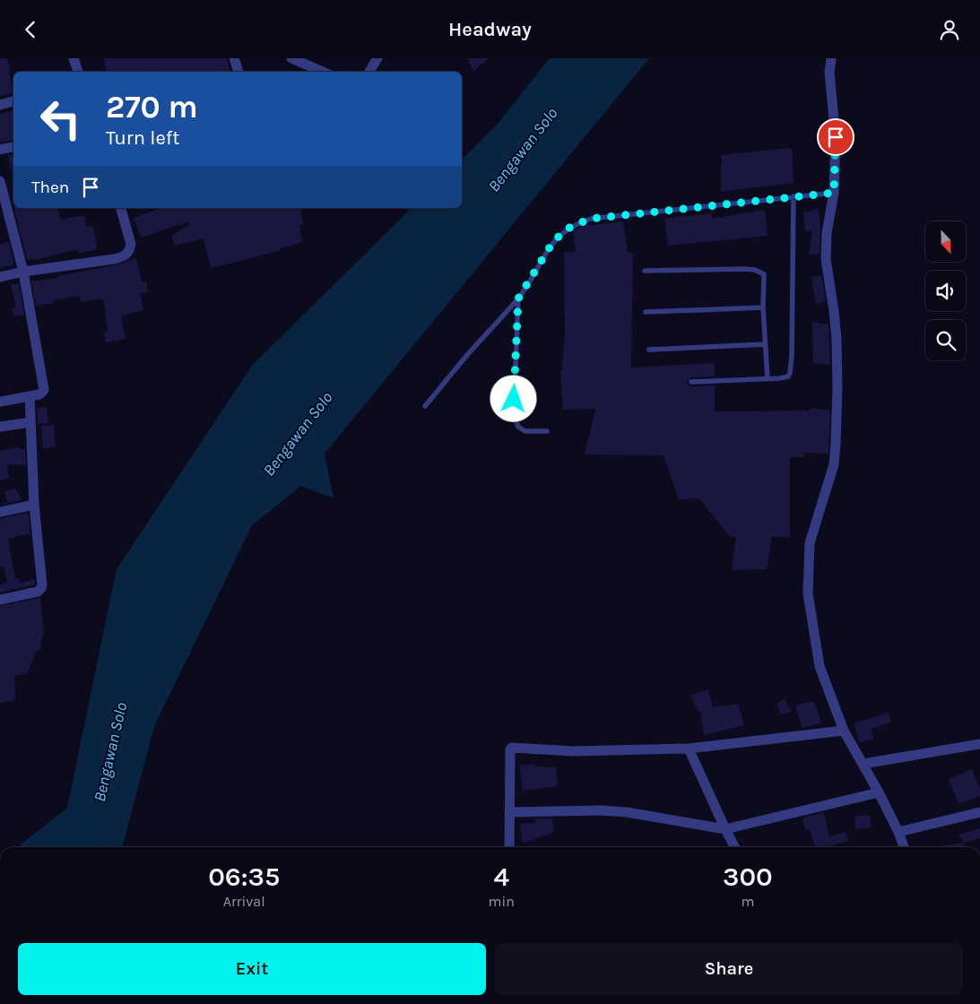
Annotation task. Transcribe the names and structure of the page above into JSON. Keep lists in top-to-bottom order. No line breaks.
{"water":["Bengawan Solo"],"north":"bottom","page":{"header":"Headway","turn":["270 m","Turn left"],"then":"Then","eta":["06:35","Arrival","4","min","300","m"],"buttons":["Exit","Share"]}}
